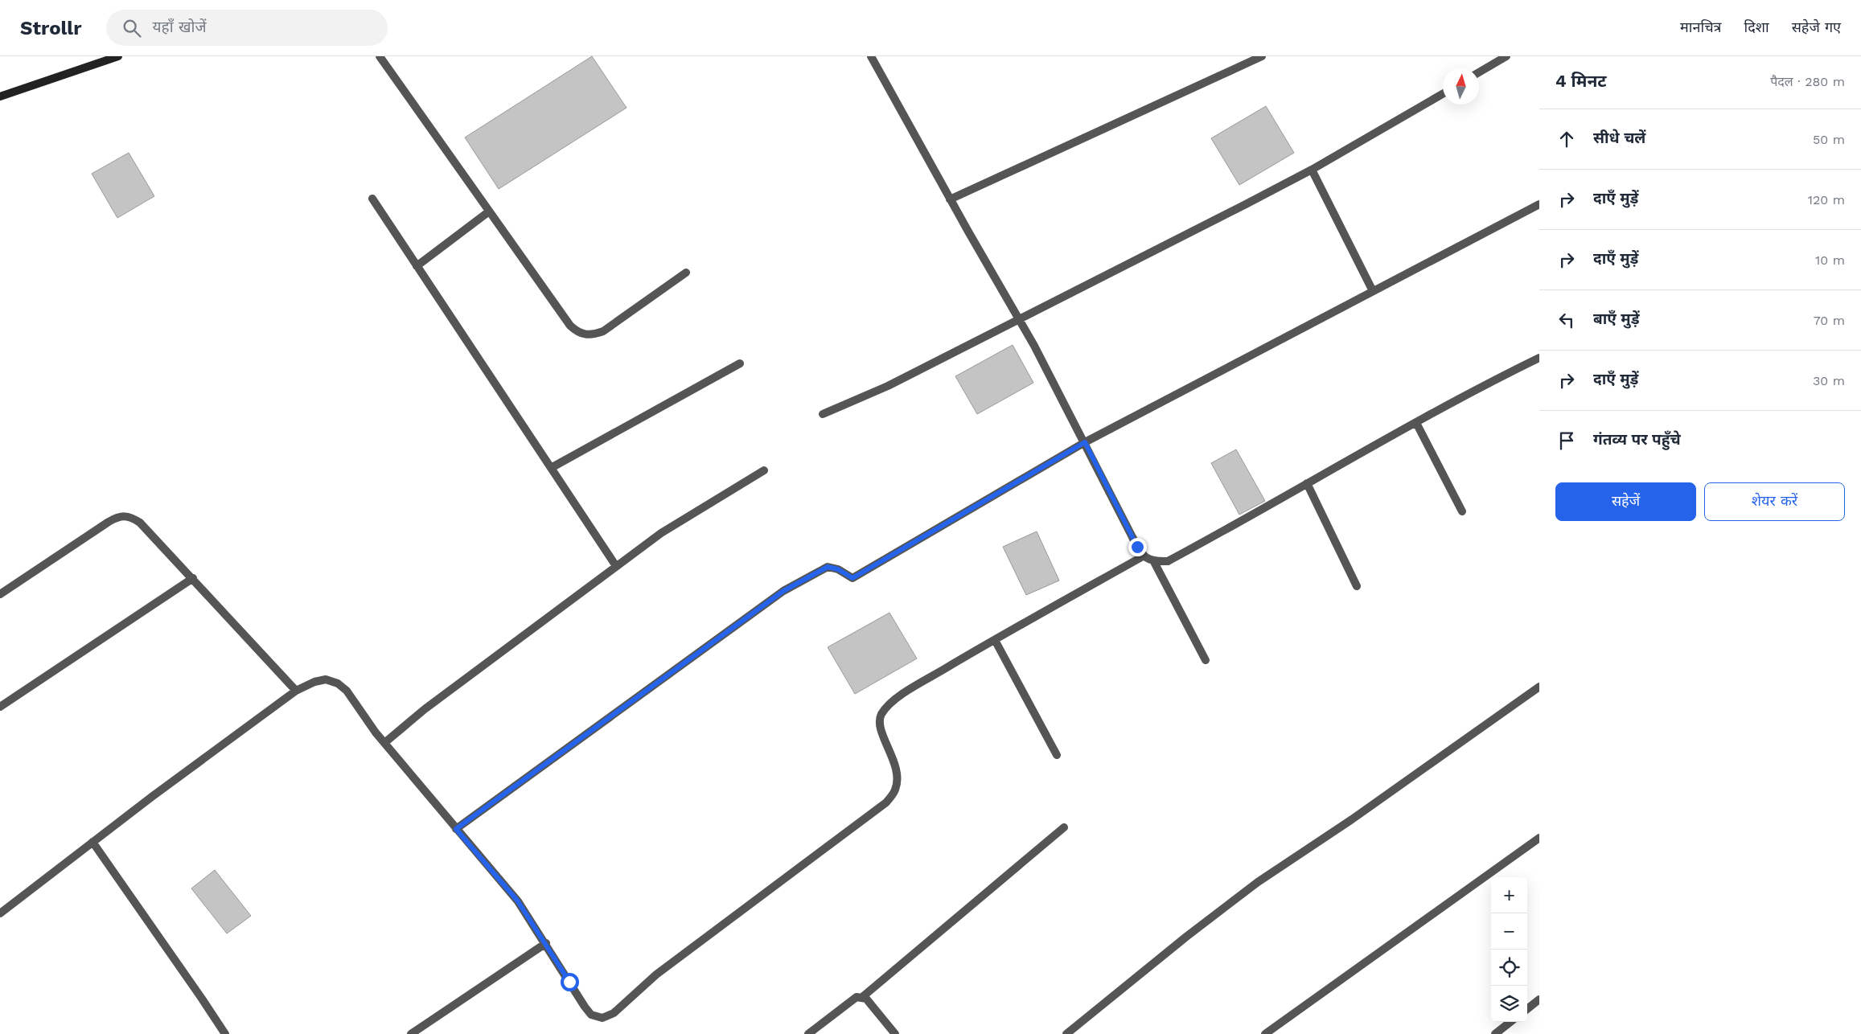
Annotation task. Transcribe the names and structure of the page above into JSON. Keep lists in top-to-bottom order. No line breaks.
{"north":"top","page":{"header":"Strollr","search":"यहाँ खोजें","nav":["मानचित्र","दिशा","सहेजे गए"],"heading":["4 मिनट","पैदल · 280 m"],"list":[["सीधे चलें","50 m"],["दाएँ मुड़ें","120 m"],["दाएँ मुड़ें","10 m"],["बाएँ मुड़ें","70 m"],["दाएँ मुड़ें","30 m"],"गंतव्य पर पहुँचे"],"buttons":["सहेजें","शेयर करें"],"map_buttons":["+","−"]}}
